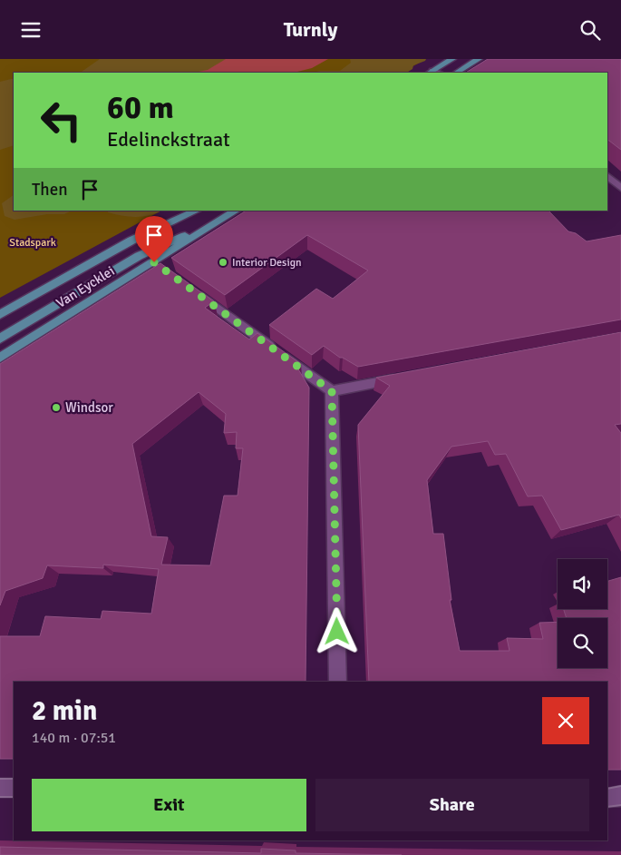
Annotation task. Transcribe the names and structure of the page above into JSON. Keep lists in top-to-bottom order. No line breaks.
{"streets":{"main road":["Van Eycklei"]},"parks":["Stadspark"],"places":["Interior Design","Windsor"],"page":{"header":"Turnly","turn":["60 m","Edelinckstraat"],"then":"Then","heading":["2 min","140 m · 07:51"],"buttons":["Exit","Share"]}}
